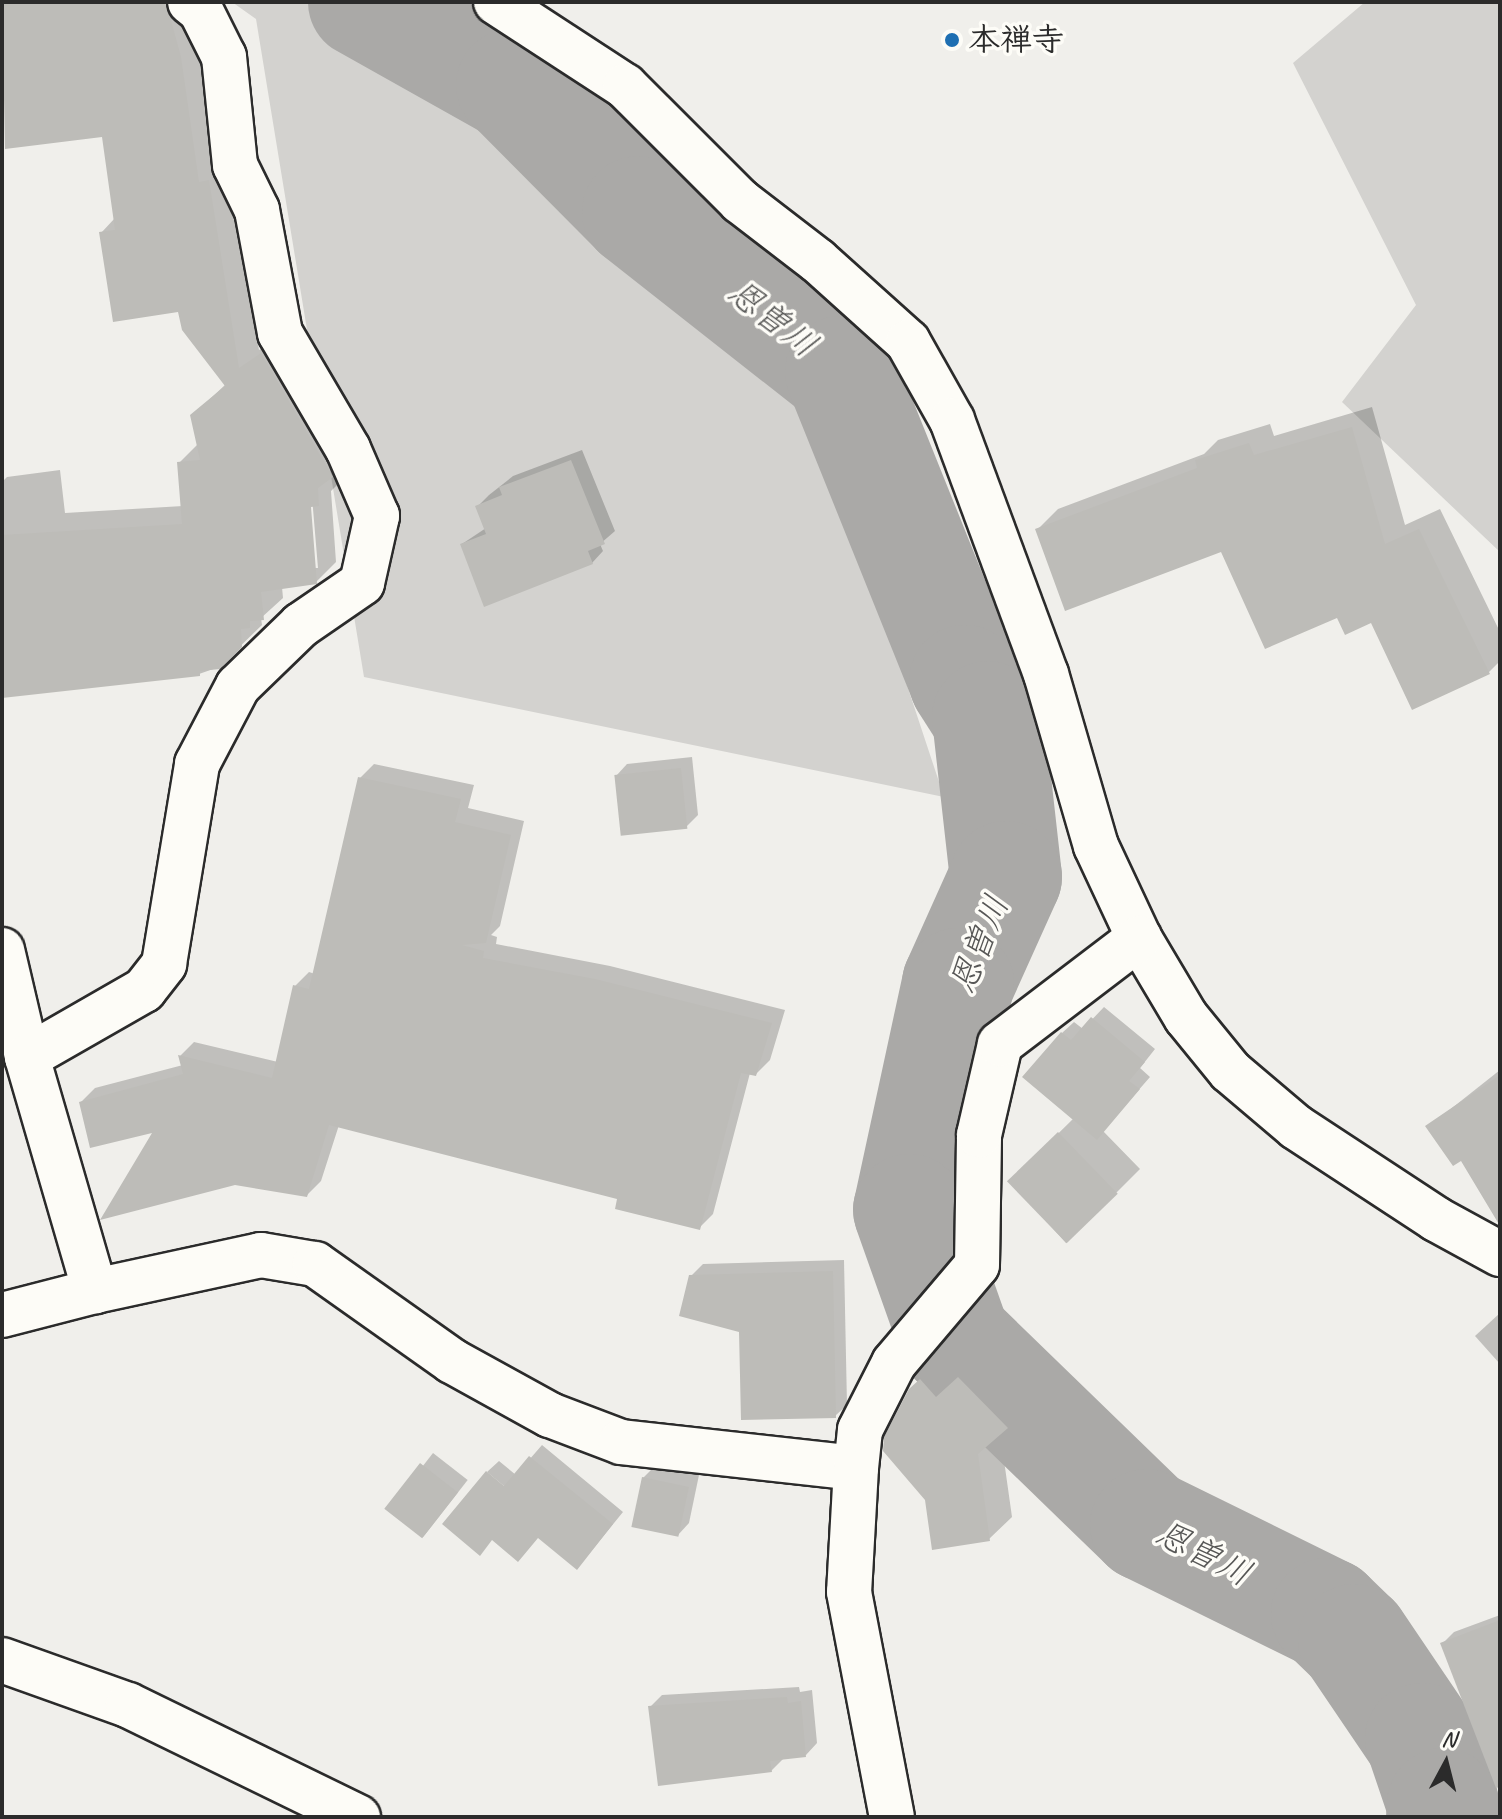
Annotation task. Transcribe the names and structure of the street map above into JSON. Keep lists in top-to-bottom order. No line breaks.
{"water":["恩曽川"],"places":["本禅寺"],"north":"top"}
